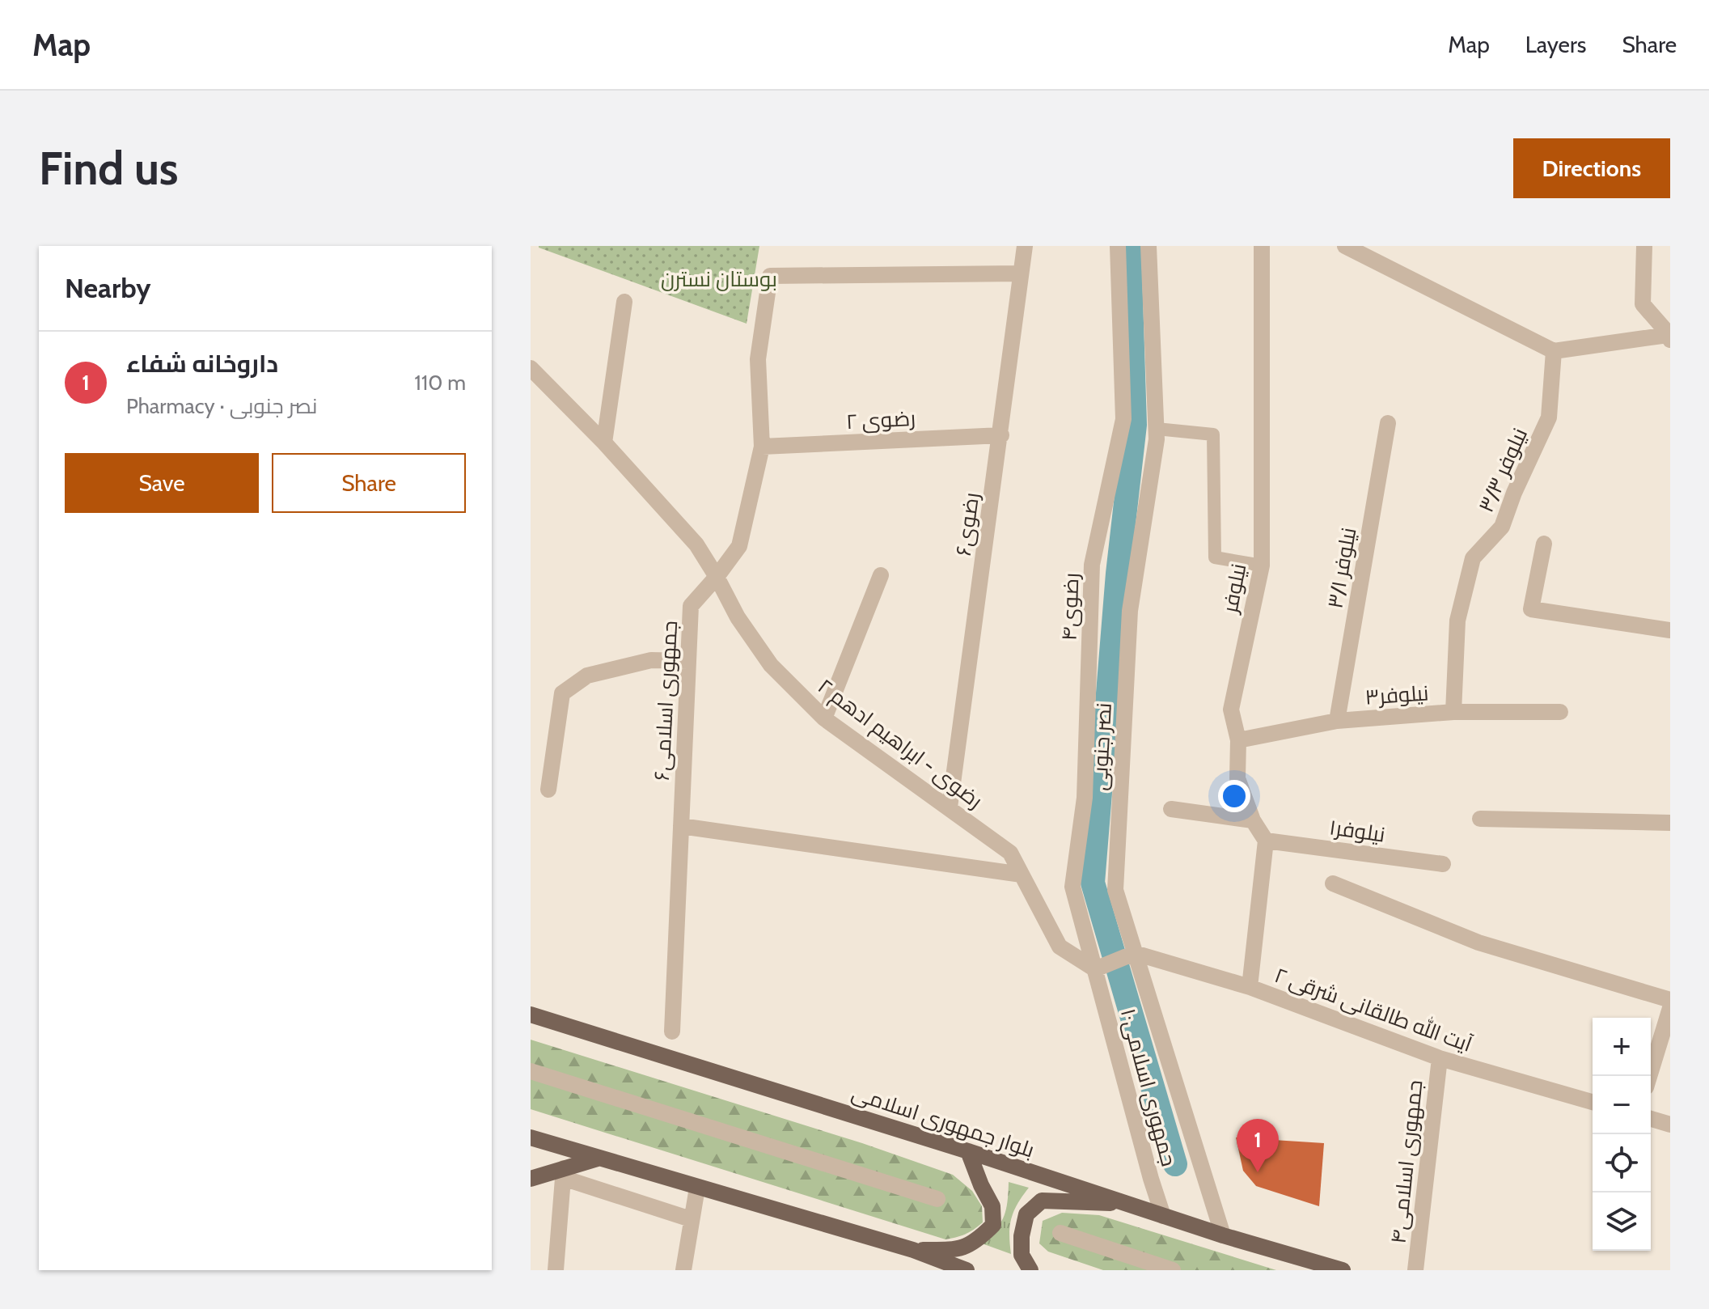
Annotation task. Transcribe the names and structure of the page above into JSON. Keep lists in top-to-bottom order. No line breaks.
{"streets":{"main road":["بلوار جمهوری اسلامی"],"street":["رضوی ۲","نیلوفر ۳/۳","رضوی۶","نیلوفر ۳/۱","نیلوفر","رضوی۴","نیلوفر۳","جمهوری اسلامی۶","رضوی - ابراهیم ادهم ۲","نصر جنوبی","نیلوفر۱","آیت الله طالقانی شرقی ۲","جمهوری اسلامی۱۰","جمهوری اسلامی۴"]},"crossings":[["رضوی ۲","رضوی۶"],["رضوی ۲","جمهوری اسلامی۶"],["نیلوفر ۳/۳","نیلوفر۳"],["رضوی۶","جمهوری اسلامی۶"],["رضوی۶","رضوی - ابراهیم ادهم ۲"],["نیلوفر ۳/۱","نیلوفر۳"],["نیلوفر","نیلوفر۳"],["نیلوفر","نیلوفر۱"],["رضوی۴","رضوی - ابراهیم ادهم ۲"],["رضوی۴","جمهوری اسلامی۱۰"],["جمهوری اسلامی۶","رضوی - ابراهیم ادهم ۲"],["رضوی - ابراهیم ادهم ۲","جمهوری اسلامی۱۰"],["نصر جنوبی","آیت الله طالقانی شرقی ۲"],["نصر جنوبی","بلوار جمهوری اسلامی"],["آیت الله طالقانی شرقی ۲","جمهوری اسلامی۴"],["جمهوری اسلامی۱۰","بلوار جمهوری اسلامی"]],"parks":["بوستان نسترن"],"page":{"header":"Map","nav":["Map","Layers","Share"],"buttons":["Directions",["Save","Share"]],"title":"Find us","heading":"Nearby","list":[{"mark":"1","name":"داروخانه شفاء","note":"Pharmacy · نصر جنوبی","value":"110 m"}],"map_buttons":["+","−"],"pins":"1"}}
